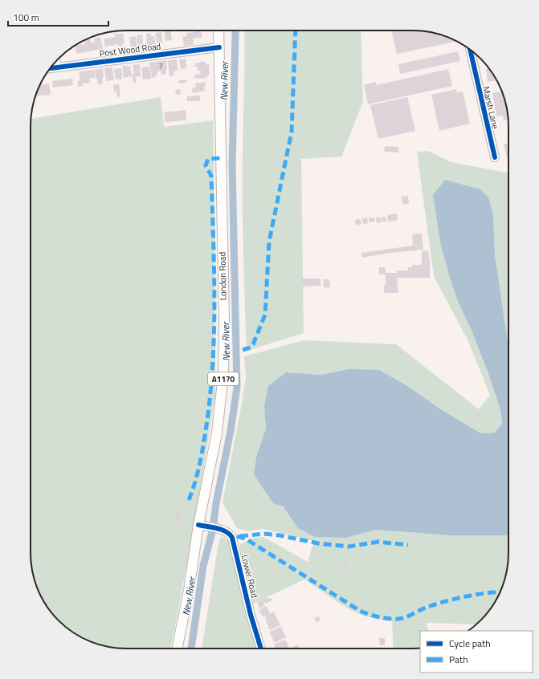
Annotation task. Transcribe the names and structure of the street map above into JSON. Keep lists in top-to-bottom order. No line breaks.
{"streets":{"main road":["London Road","A1170"],"street":["Post Wood Road","Marsh Lane","Lower Road"]},"crossings":[["Post Wood Road","London Road"],["London Road","A1170"],["London Road","Lower Road"],["A1170","Lower Road"]],"water":["New River"],"house_numbers":["7"],"legend":["Cycle path","Path"],"scale_bar":"100 m"}
